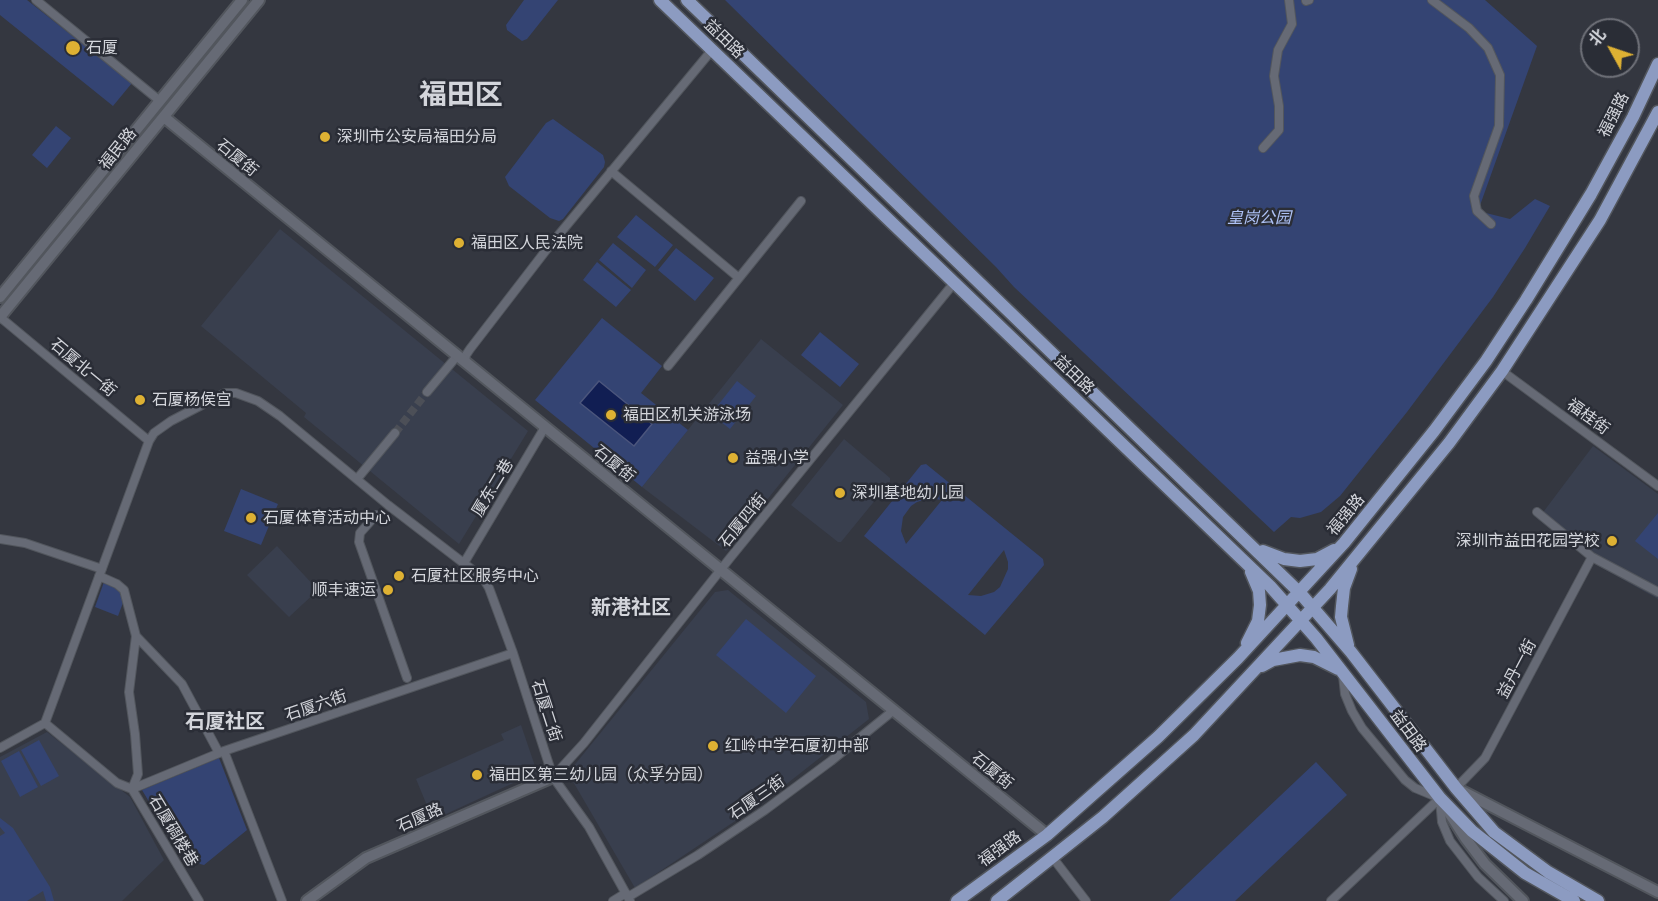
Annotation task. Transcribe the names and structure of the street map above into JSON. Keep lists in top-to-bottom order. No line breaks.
{"streets":{"main road":["益田路","福强路"],"street":["福民路","石厦街","石厦北一街","福桂街","厦东二巷","石厦四街","益丹一街","石厦六街","石厦二街","石厦三街","石厦路","石厦碉楼巷"]},"crossings":[["益田路","福强路"],["益田路","石厦四街"],["益田路","益丹一街"],["福强路","石厦街"],["福民路","石厦街"],["福民路","石厦北一街"],["石厦街","厦东二巷"],["石厦街","石厦四街"],["石厦街","石厦三街"],["石厦北一街","石厦二街"],["厦东二巷","石厦二街"],["石厦四街","石厦二街"],["石厦四街","石厦路"],["石厦六街","石厦二街"],["石厦六街","石厦碉楼巷"],["石厦二街","石厦三街"],["石厦二街","石厦路"]],"districts":["福田区","新港社区","石厦社区"],"parks":["皇岗公园"],"places":["石厦","深圳市公安局福田分局","福田区人民法院","石厦杨侯宫","福田区机关游泳场","益强小学","深圳基地幼儿园","石厦体育活动中心","深圳市益田花园学校","石厦社区服务中心","顺丰速运","红岭中学石厦初中部","福田区第三幼儿园（众孚分园）"],"north":"top left"}
